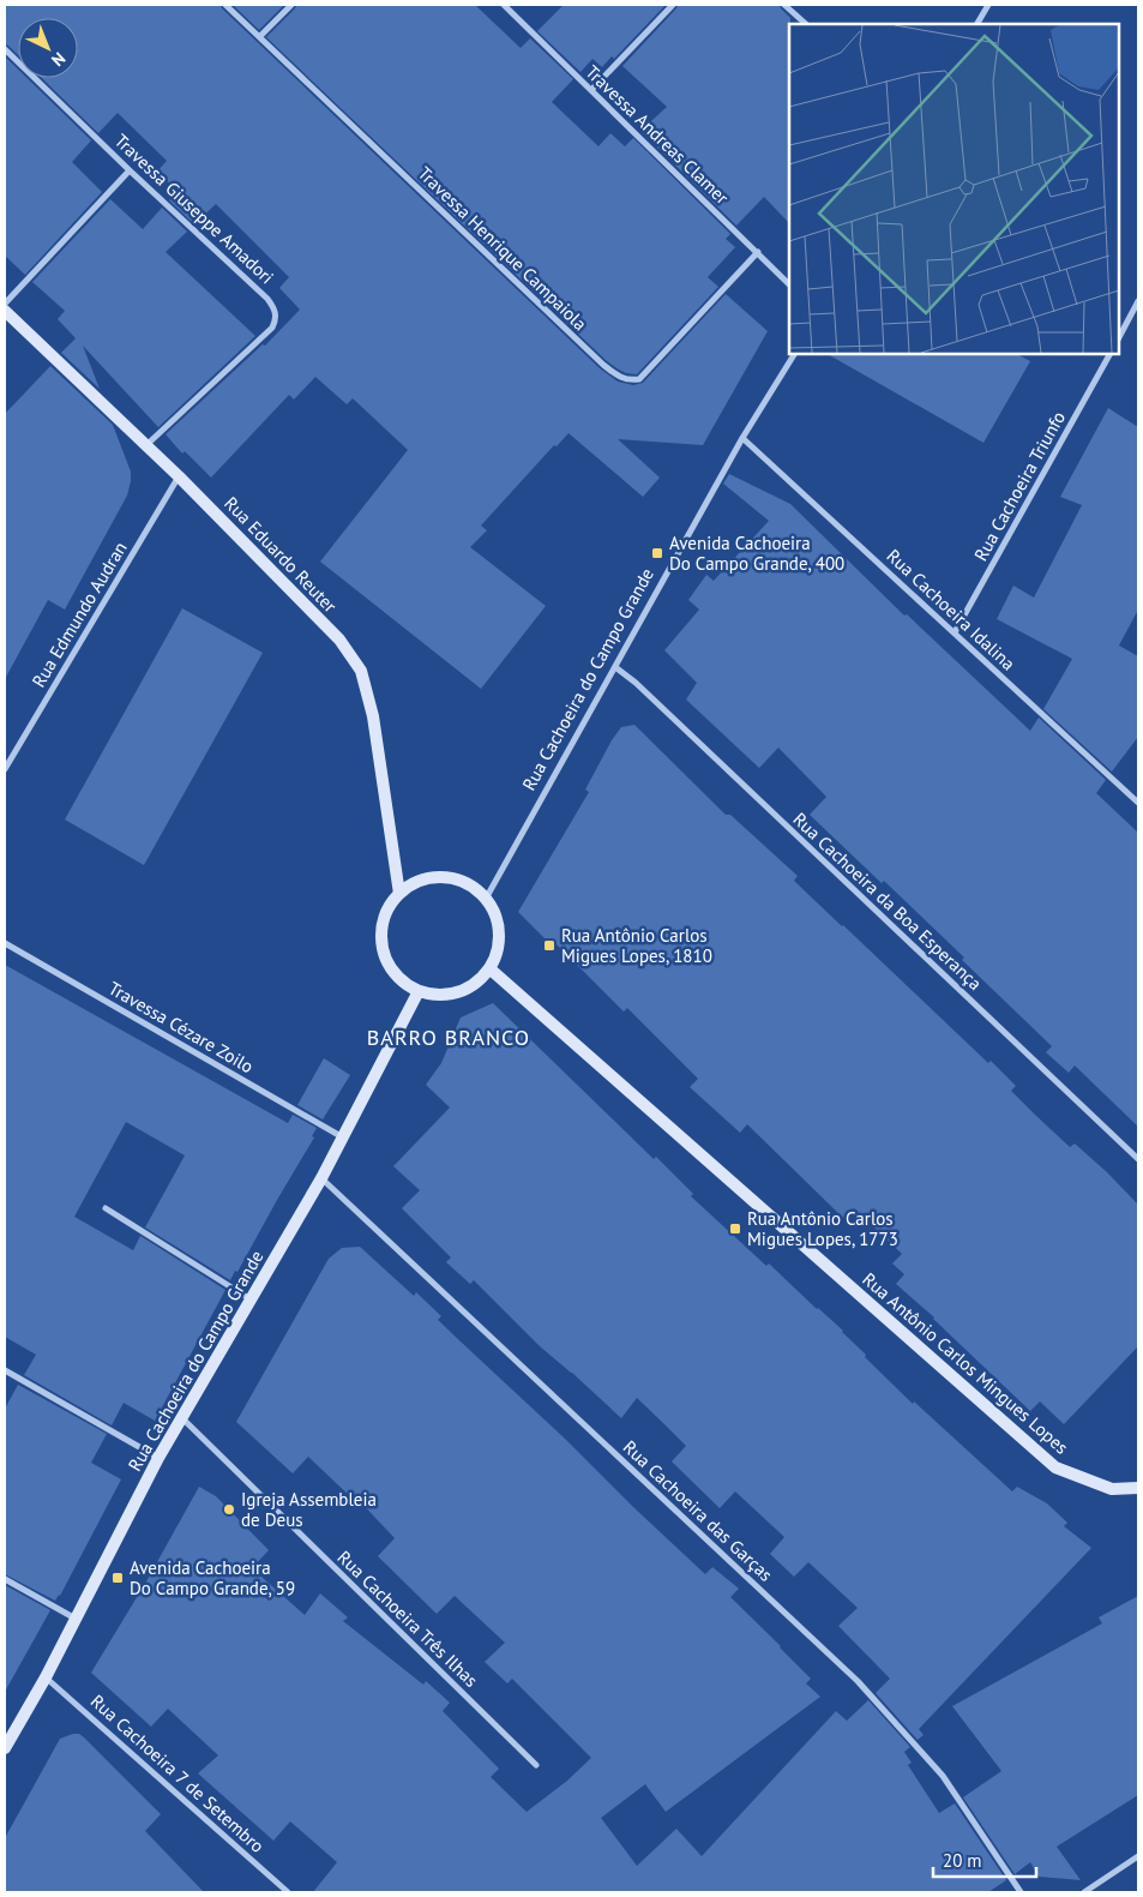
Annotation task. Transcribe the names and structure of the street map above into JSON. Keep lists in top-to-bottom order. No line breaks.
{"streets":{"street":["Travessa Andreas Clamer","Travessa Giuseppe Amadori","Travessa Henrique Campaiola","Rua Cachoeira Triunfo","Rua Eduardo Reuter","Rua Cachoeira Idalina","Rua Edmundo Audran","Rua Cachoeira do Campo Grande","Rua Cachoeira da Boa Esperança","Travessa Cézare Zoilo","Rua Antônio Carlos Mingues Lopes","Rua Cachoeira das Garças","Rua Cachoeira Três Ilhas","Rua Cachoeira 7 de Setembro"]},"crossings":[["Travessa Andreas Clamer","Travessa Henrique Campaiola"],["Travessa Giuseppe Amadori","Rua Eduardo Reuter"],["Rua Cachoeira Triunfo","Rua Cachoeira Idalina"],["Rua Eduardo Reuter","Rua Edmundo Audran"],["Rua Eduardo Reuter","Rua Cachoeira do Campo Grande"],["Rua Eduardo Reuter","Rua Antônio Carlos Mingues Lopes"],["Rua Cachoeira Idalina","Rua Cachoeira do Campo Grande"],["Rua Cachoeira do Campo Grande","Rua Cachoeira da Boa Esperança"],["Rua Cachoeira do Campo Grande","Travessa Cézare Zoilo"],["Rua Cachoeira do Campo Grande","Rua Antônio Carlos Mingues Lopes"],["Rua Cachoeira do Campo Grande","Rua Cachoeira das Garças"],["Rua Cachoeira do Campo Grande","Rua Cachoeira Três Ilhas"],["Rua Cachoeira do Campo Grande","Rua Cachoeira 7 de Setembro"]],"districts":["BARRO BRANCO"],"places":{"transit":["Avenida Cachoeira Do Campo Grande, 400","Rua Antônio Carlos Migues Lopes, 1810","Rua Antônio Carlos Migues Lopes, 1773","Avenida Cachoeira Do Campo Grande, 59"],"other":["Igreja Assembleia de Deus"]},"scale_bar":"20 m","north":"bottom right"}
